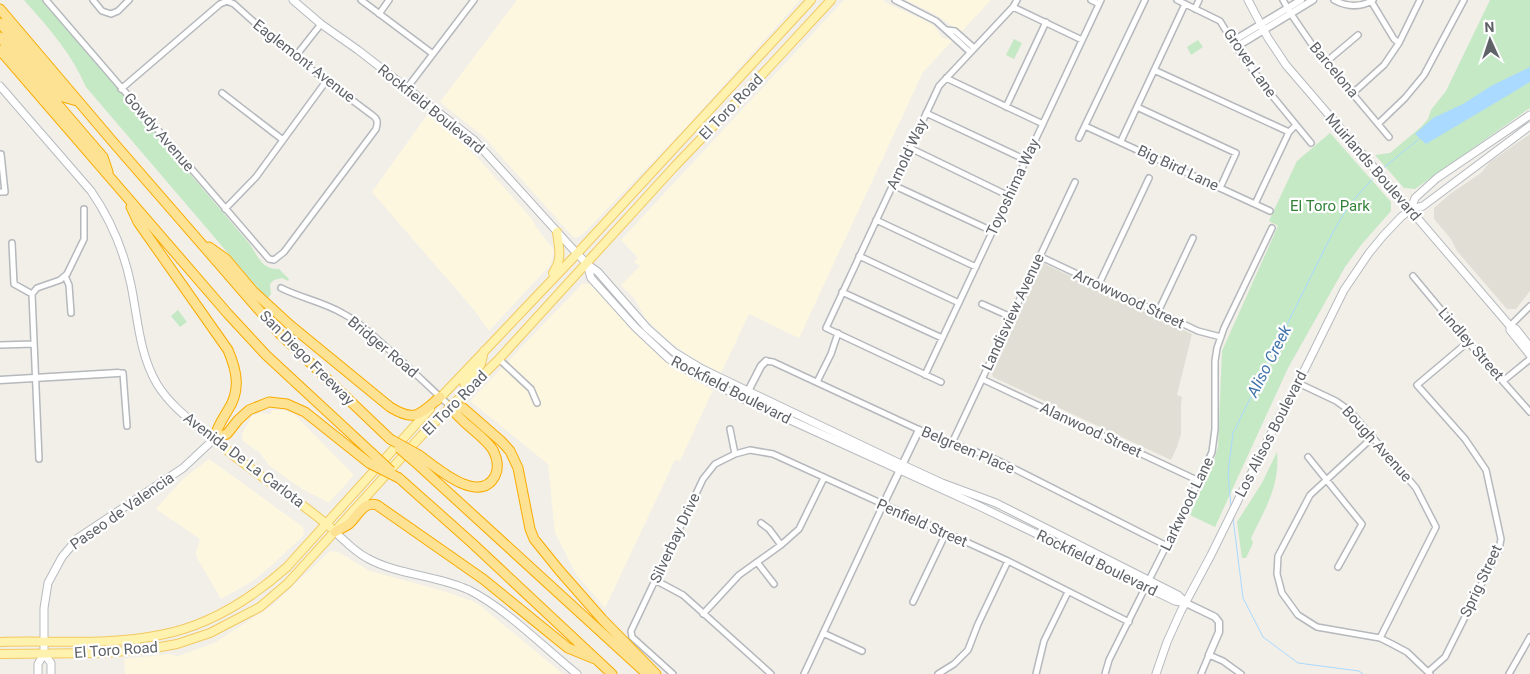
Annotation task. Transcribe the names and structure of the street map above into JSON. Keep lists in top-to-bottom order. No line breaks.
{"streets":{"highway":["San Diego Freeway"],"main road":["El Toro Road","Rockfield Boulevard","Muirlands Boulevard","Los Alisos Boulevard","Avenida De La Carlota","Paseo de Valencia"],"street":["Eaglemont Avenue","Grover Lane","Barcelona","Gowdy Avenue","Arnold Way","Big Bird Lane","Toyoshima Way","Arrowwood Street","Landisview Avenue","Lindley Street","Bridger Road","Alanwood Street","Bough Avenue","Belgreen Place","Larkwood Lane","Penfield Street","Silverbay Drive","Sprig Street"]},"crossings":[["Eaglemont Avenue","Gowdy Avenue"],["El Toro Road","Rockfield Boulevard"],["El Toro Road","Bridger Road"],["El Toro Road","Avenida De La Carlota"],["El Toro Road","Paseo de Valencia"],["Rockfield Boulevard","Los Alisos Boulevard"],["Rockfield Boulevard","Larkwood Lane"],["Muirlands Boulevard","Los Alisos Boulevard"],["Arrowwood Street","Landisview Avenue"],["Arrowwood Street","Larkwood Lane"],["Landisview Avenue","Alanwood Street"],["Landisview Avenue","Belgreen Place"],["Lindley Street","Sprig Street"],["Alanwood Street","Larkwood Lane"],["Los Alisos Boulevard","Bough Avenue"],["Belgreen Place","Larkwood Lane"],["Avenida De La Carlota","Paseo de Valencia"],["Larkwood Lane","Penfield Street"],["Penfield Street","Silverbay Drive"]],"water":["Aliso Creek"],"parks":["El Toro Park"],"north":"top"}
